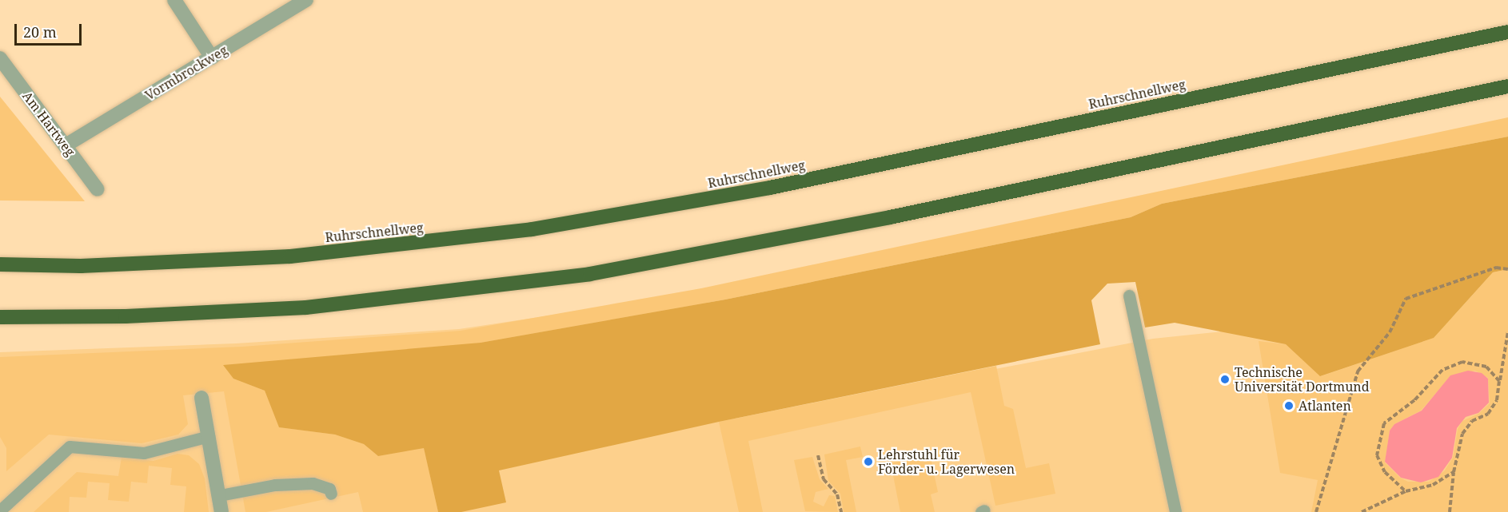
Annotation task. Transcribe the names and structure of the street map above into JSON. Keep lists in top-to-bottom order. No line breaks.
{"streets":{"highway":["Ruhrschnellweg"],"street":["Vormbrockweg","Am Hartweg"]},"crossings":[["Vormbrockweg","Am Hartweg"]],"places":["Technische Universität Dortmund","Atlanten","Lehrstuhl für Förder- u. Lagerwesen"],"scale_bar":"20 m"}
